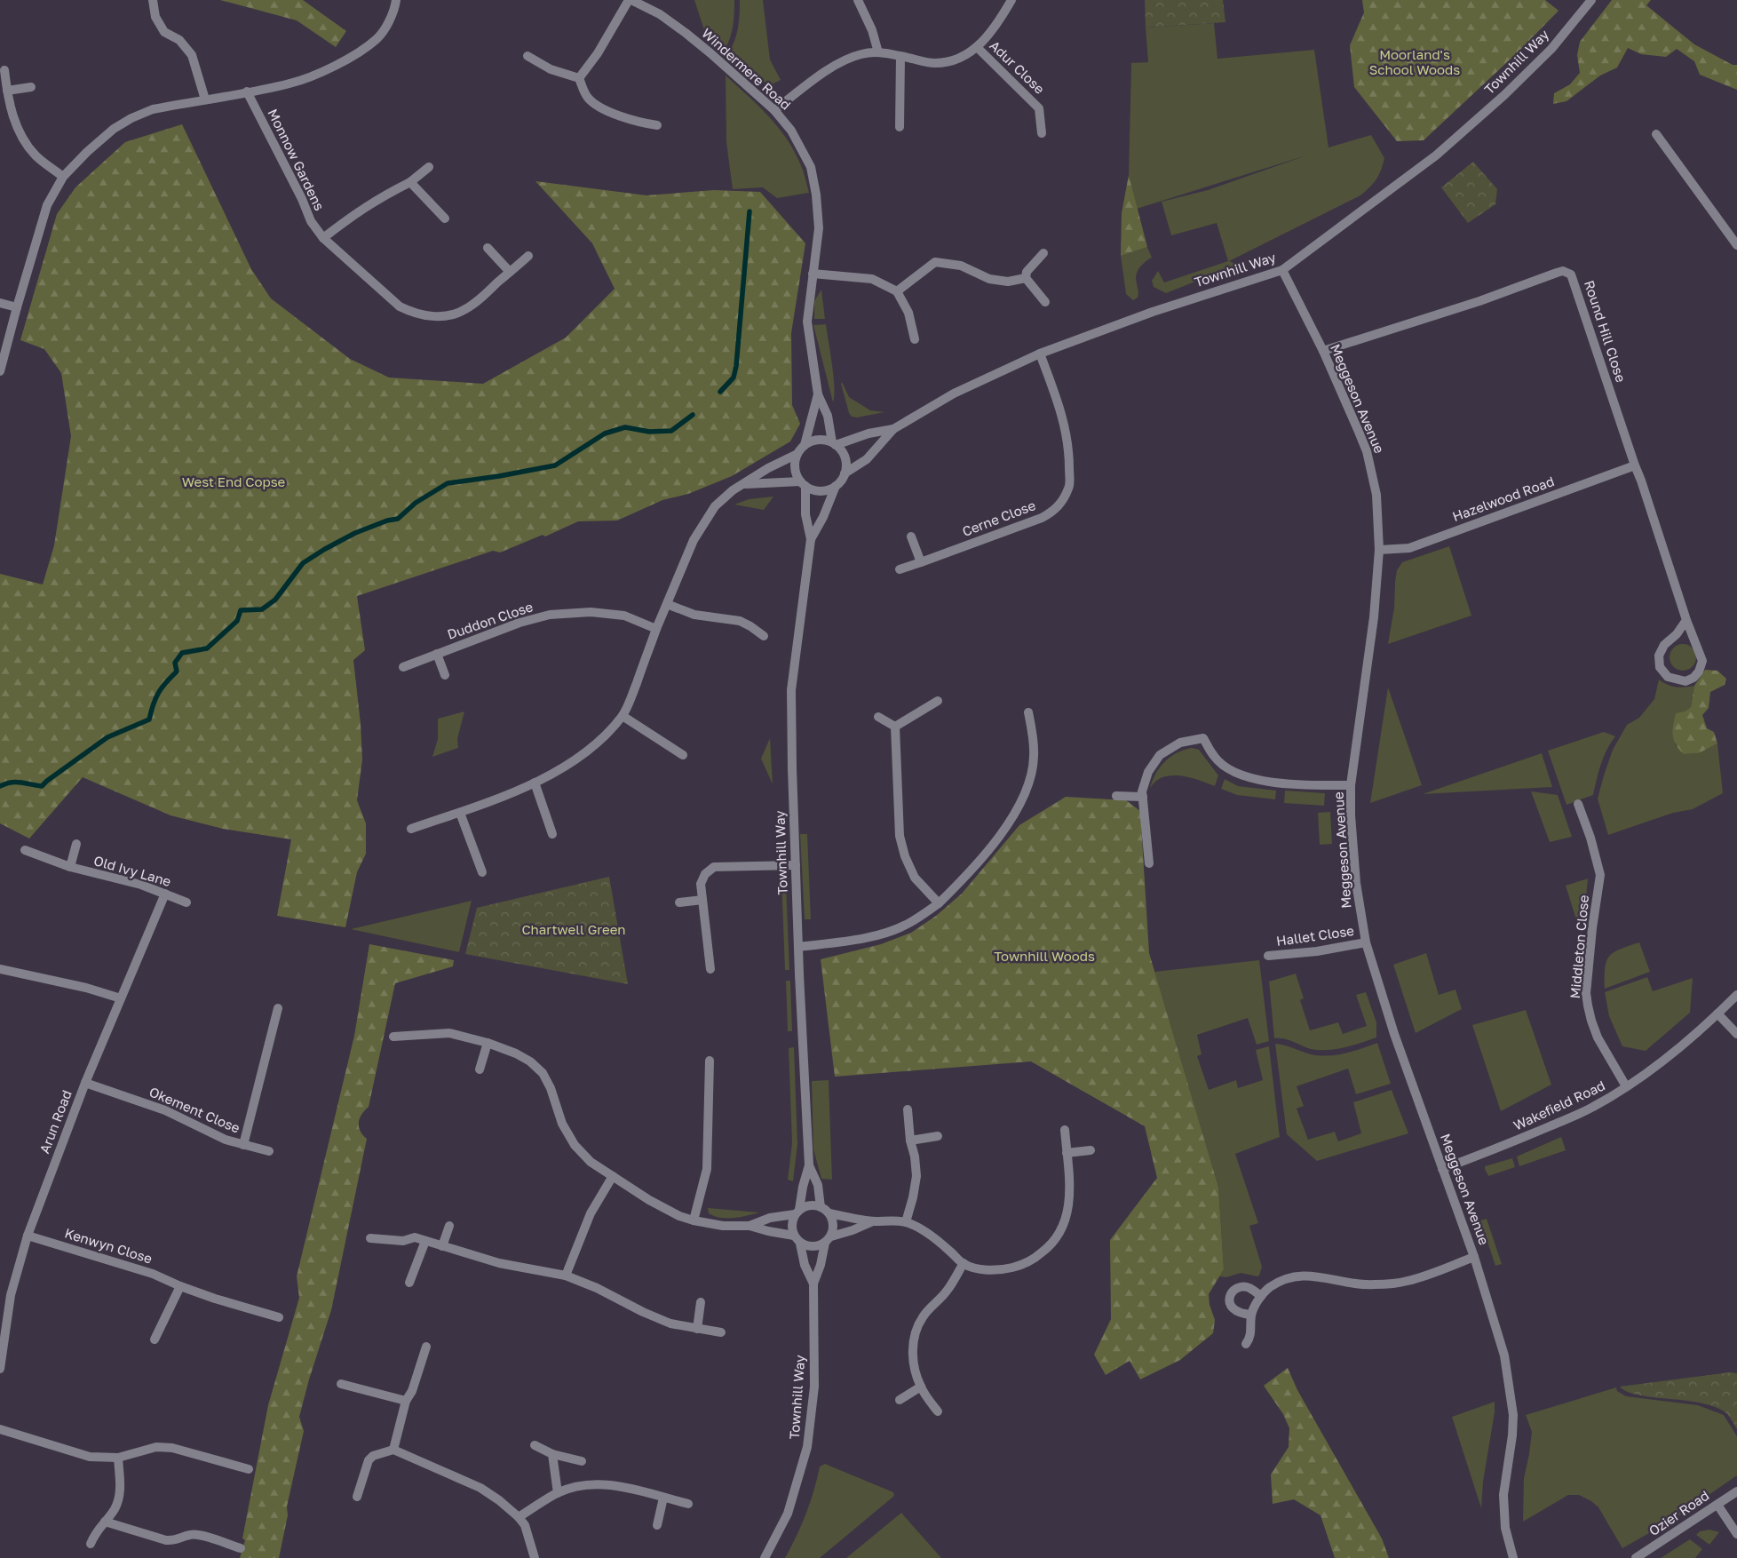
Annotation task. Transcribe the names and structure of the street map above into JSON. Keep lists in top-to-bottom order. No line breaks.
{"streets":{"street":["Townhill Way","Adur Close","Windermere Road","Monnow Gardens","Round Hill Close","Meggeson Avenue","Hazelwood Road","Cerne Close","Duddon Close","Old Ivy Lane","Hallet Close","Middleton Close","Wakefield Road","Okement Close","Arun Road","Kenwyn Close","Ozier Road"]},"crossings":[["Townhill Way","Windermere Road"],["Townhill Way","Meggeson Avenue"],["Townhill Way","Cerne Close"],["Adur Close","Windermere Road"],["Round Hill Close","Meggeson Avenue"],["Round Hill Close","Hazelwood Road"],["Meggeson Avenue","Hazelwood Road"],["Meggeson Avenue","Hallet Close"],["Meggeson Avenue","Wakefield Road"],["Old Ivy Lane","Arun Road"],["Middleton Close","Wakefield Road"],["Okement Close","Arun Road"],["Arun Road","Kenwyn Close"]],"parks":["Moorland's School Woods","West End Copse","Chartwell Green","Townhill Woods"]}
